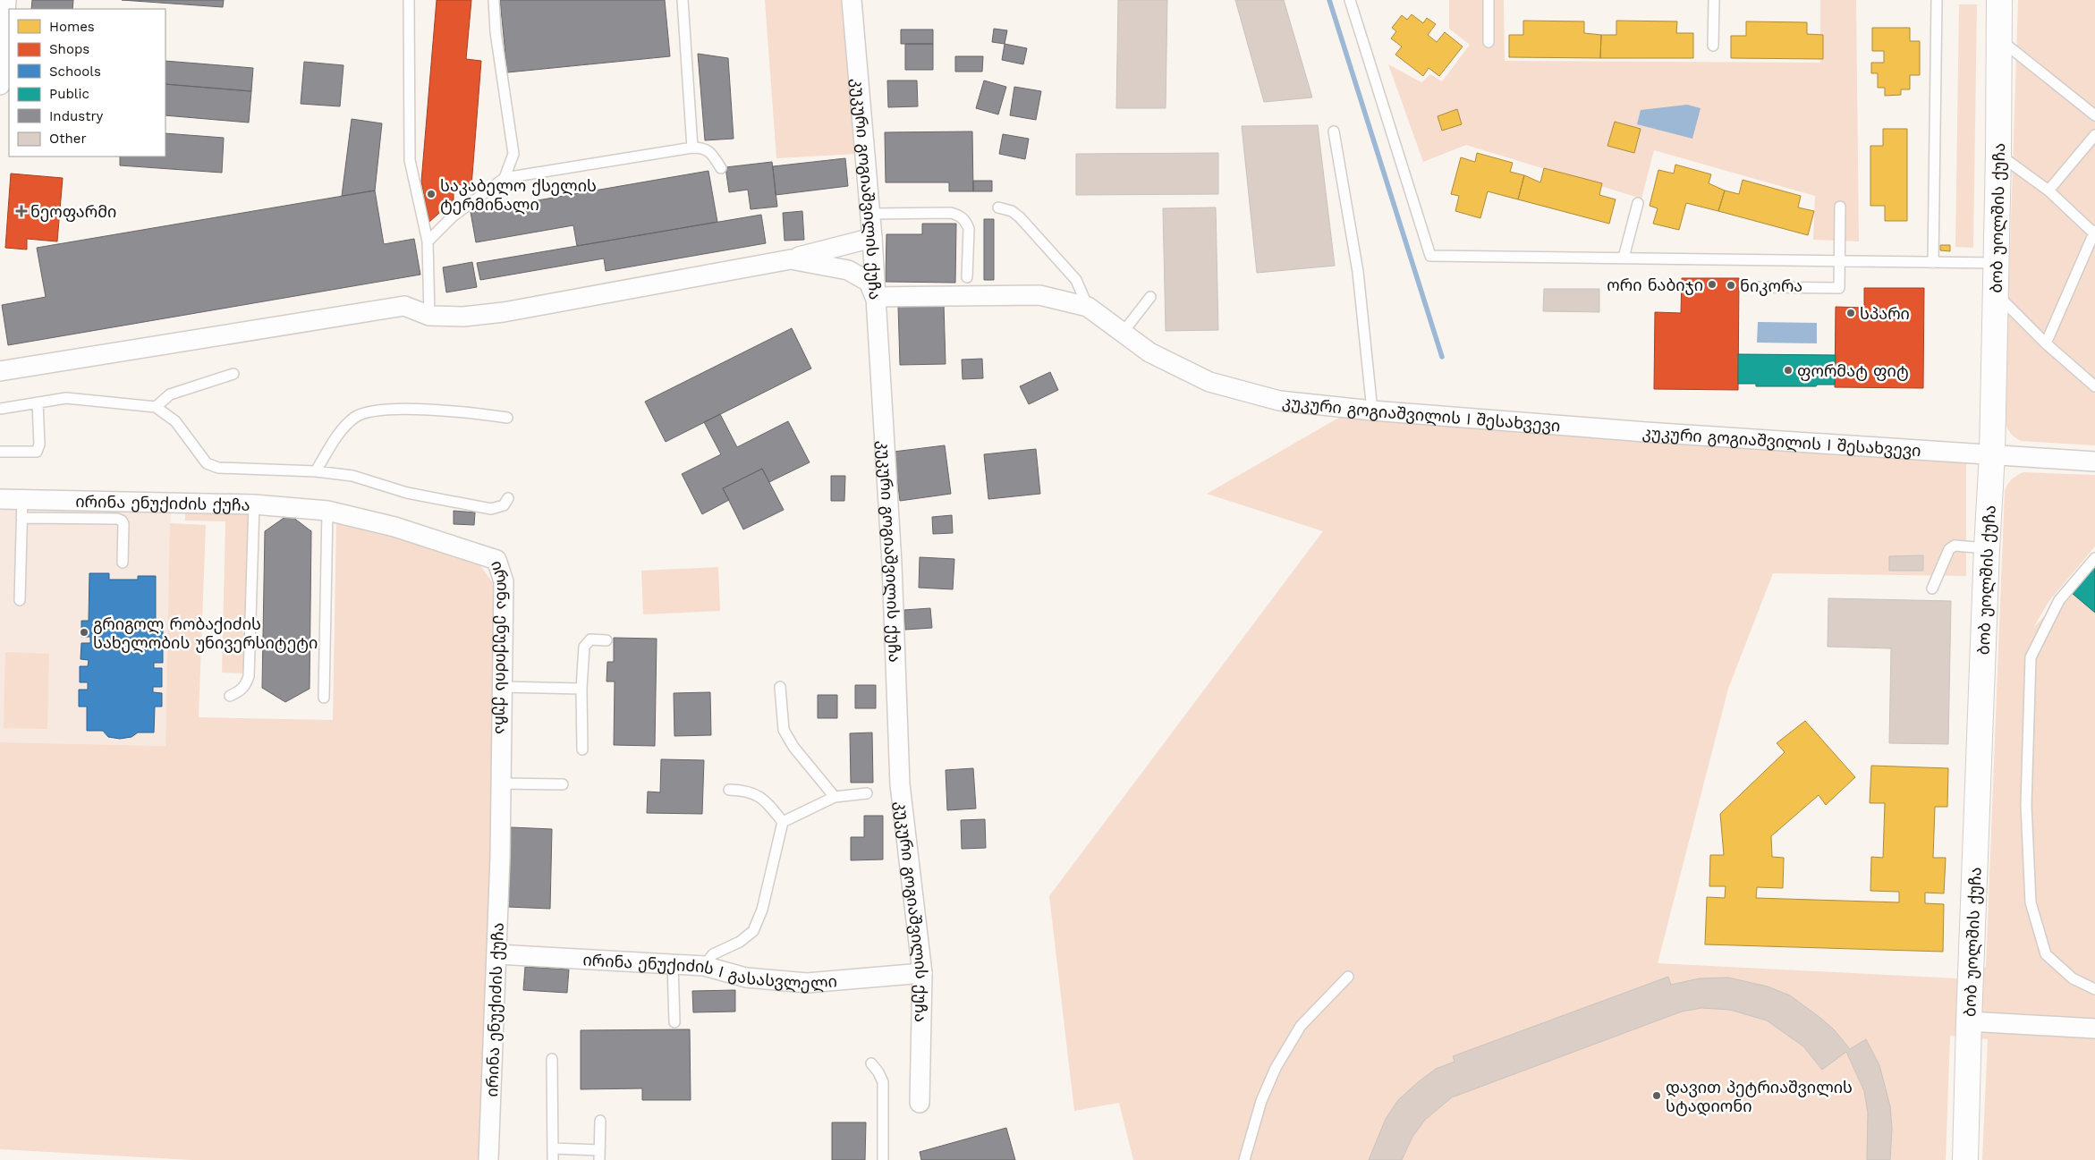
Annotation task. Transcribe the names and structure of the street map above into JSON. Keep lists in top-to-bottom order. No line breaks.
{"streets":{"street":["კუკური გოგიაშვილის ქუჩა","ბობ უოლშის ქუჩა","კუკური გოგიაშვილის I შესახვევი","ირინა ენუქიძის ქუჩა","ირინა ენუქიძის I გასასვლელი"]},"crossings":[["კუკური გოგიაშვილის ქუჩა","კუკური გოგიაშვილის I შესახვევი"],["კუკური გოგიაშვილის ქუჩა","ირინა ენუქიძის I გასასვლელი"],["ბობ უოლშის ქუჩა","კუკური გოგიაშვილის I შესახვევი"],["ირინა ენუქიძის ქუჩა","ირინა ენუქიძის I გასასვლელი"]],"places":{"other":["საკაბელო ქსელის ტერმინალი","ორი ნაბიჯი","ნიკორა","სპარი","ფორმატ ფიტ","გრიგოლ რობაქიძის სახელობის უნივერსიტეტი","დავით პეტრიაშვილის სტადიონი"],"health":["ნეოფარმი"]},"legend":["Homes","Shops","Schools","Public","Industry","Other"]}
